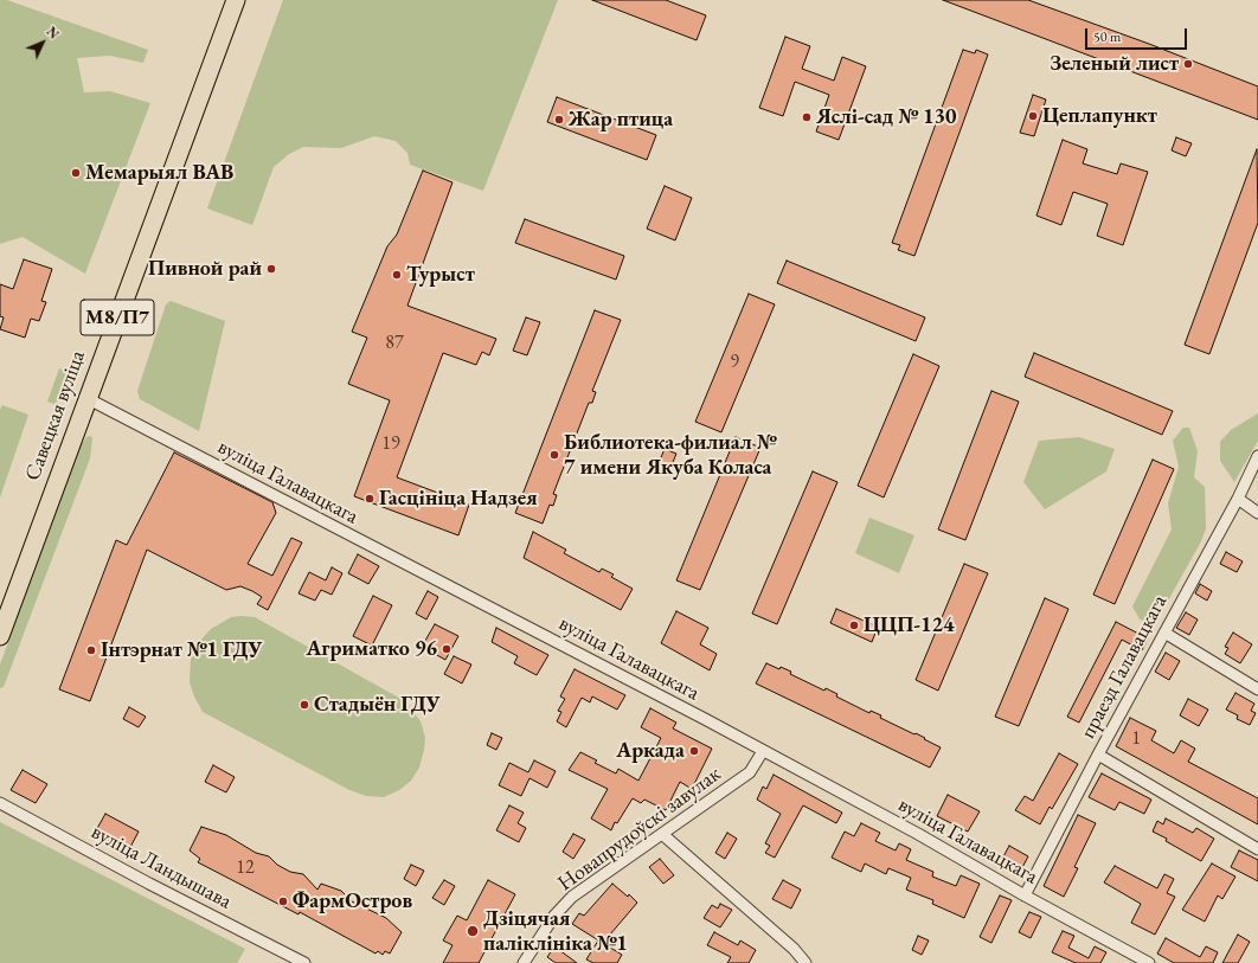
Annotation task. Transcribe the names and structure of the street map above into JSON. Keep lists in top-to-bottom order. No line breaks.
{"streets":{"main road":["М8/П7","Савецкая вуліца"],"street":["вуліца Галавацкага","праезд Галавацкага","Новапрудоўскі завулак","вуліца Ландышава"]},"crossings":[["Савецкая вуліца","вуліца Галавацкага"],["вуліца Галавацкага","праезд Галавацкага"],["вуліца Галавацкага","Новапрудоўскі завулак"]],"places":["Зеленый лист","Цеплапункт","Яслі-сад № 130","Жар птица","Мемарыял ВАВ","Пивной рай","Турыст","Библиотека-филиал № 7 имени Якуба Коласа","Гасцініца Надзея","ЦЦП-124","Агриматко 96","Інтэрнат №1 ГДУ","Стадыён ГДУ","Аркада","ФармОстров","Дзіцячая паліклініка №1"],"house_numbers":["87","9","19","1","12"],"scale_bar":"50 m","north":"top right"}
